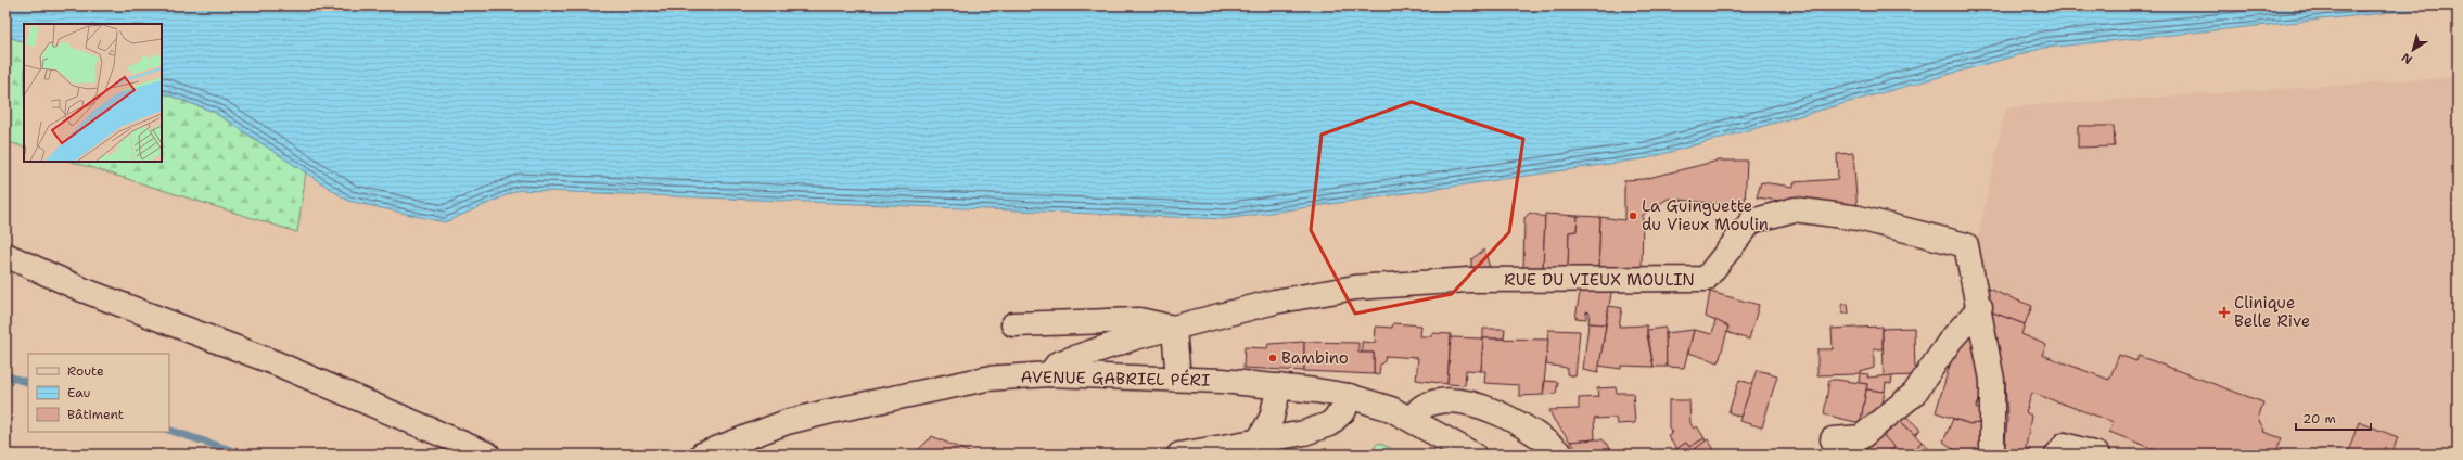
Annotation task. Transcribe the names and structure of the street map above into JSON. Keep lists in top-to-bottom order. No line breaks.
{"streets":{"street":["RUE DU VIEUX MOULIN","AVENUE GABRIEL PÉRI"]},"crossings":[["RUE DU VIEUX MOULIN","AVENUE GABRIEL PÉRI"]],"places":{"other":["La Guinguette du Vieux Moulin","Bambino"],"health":["Clinique Belle Rive"]},"legend":["Route","Eau","Bâtiment"],"scale_bar":"20 m","north":"bottom left"}
